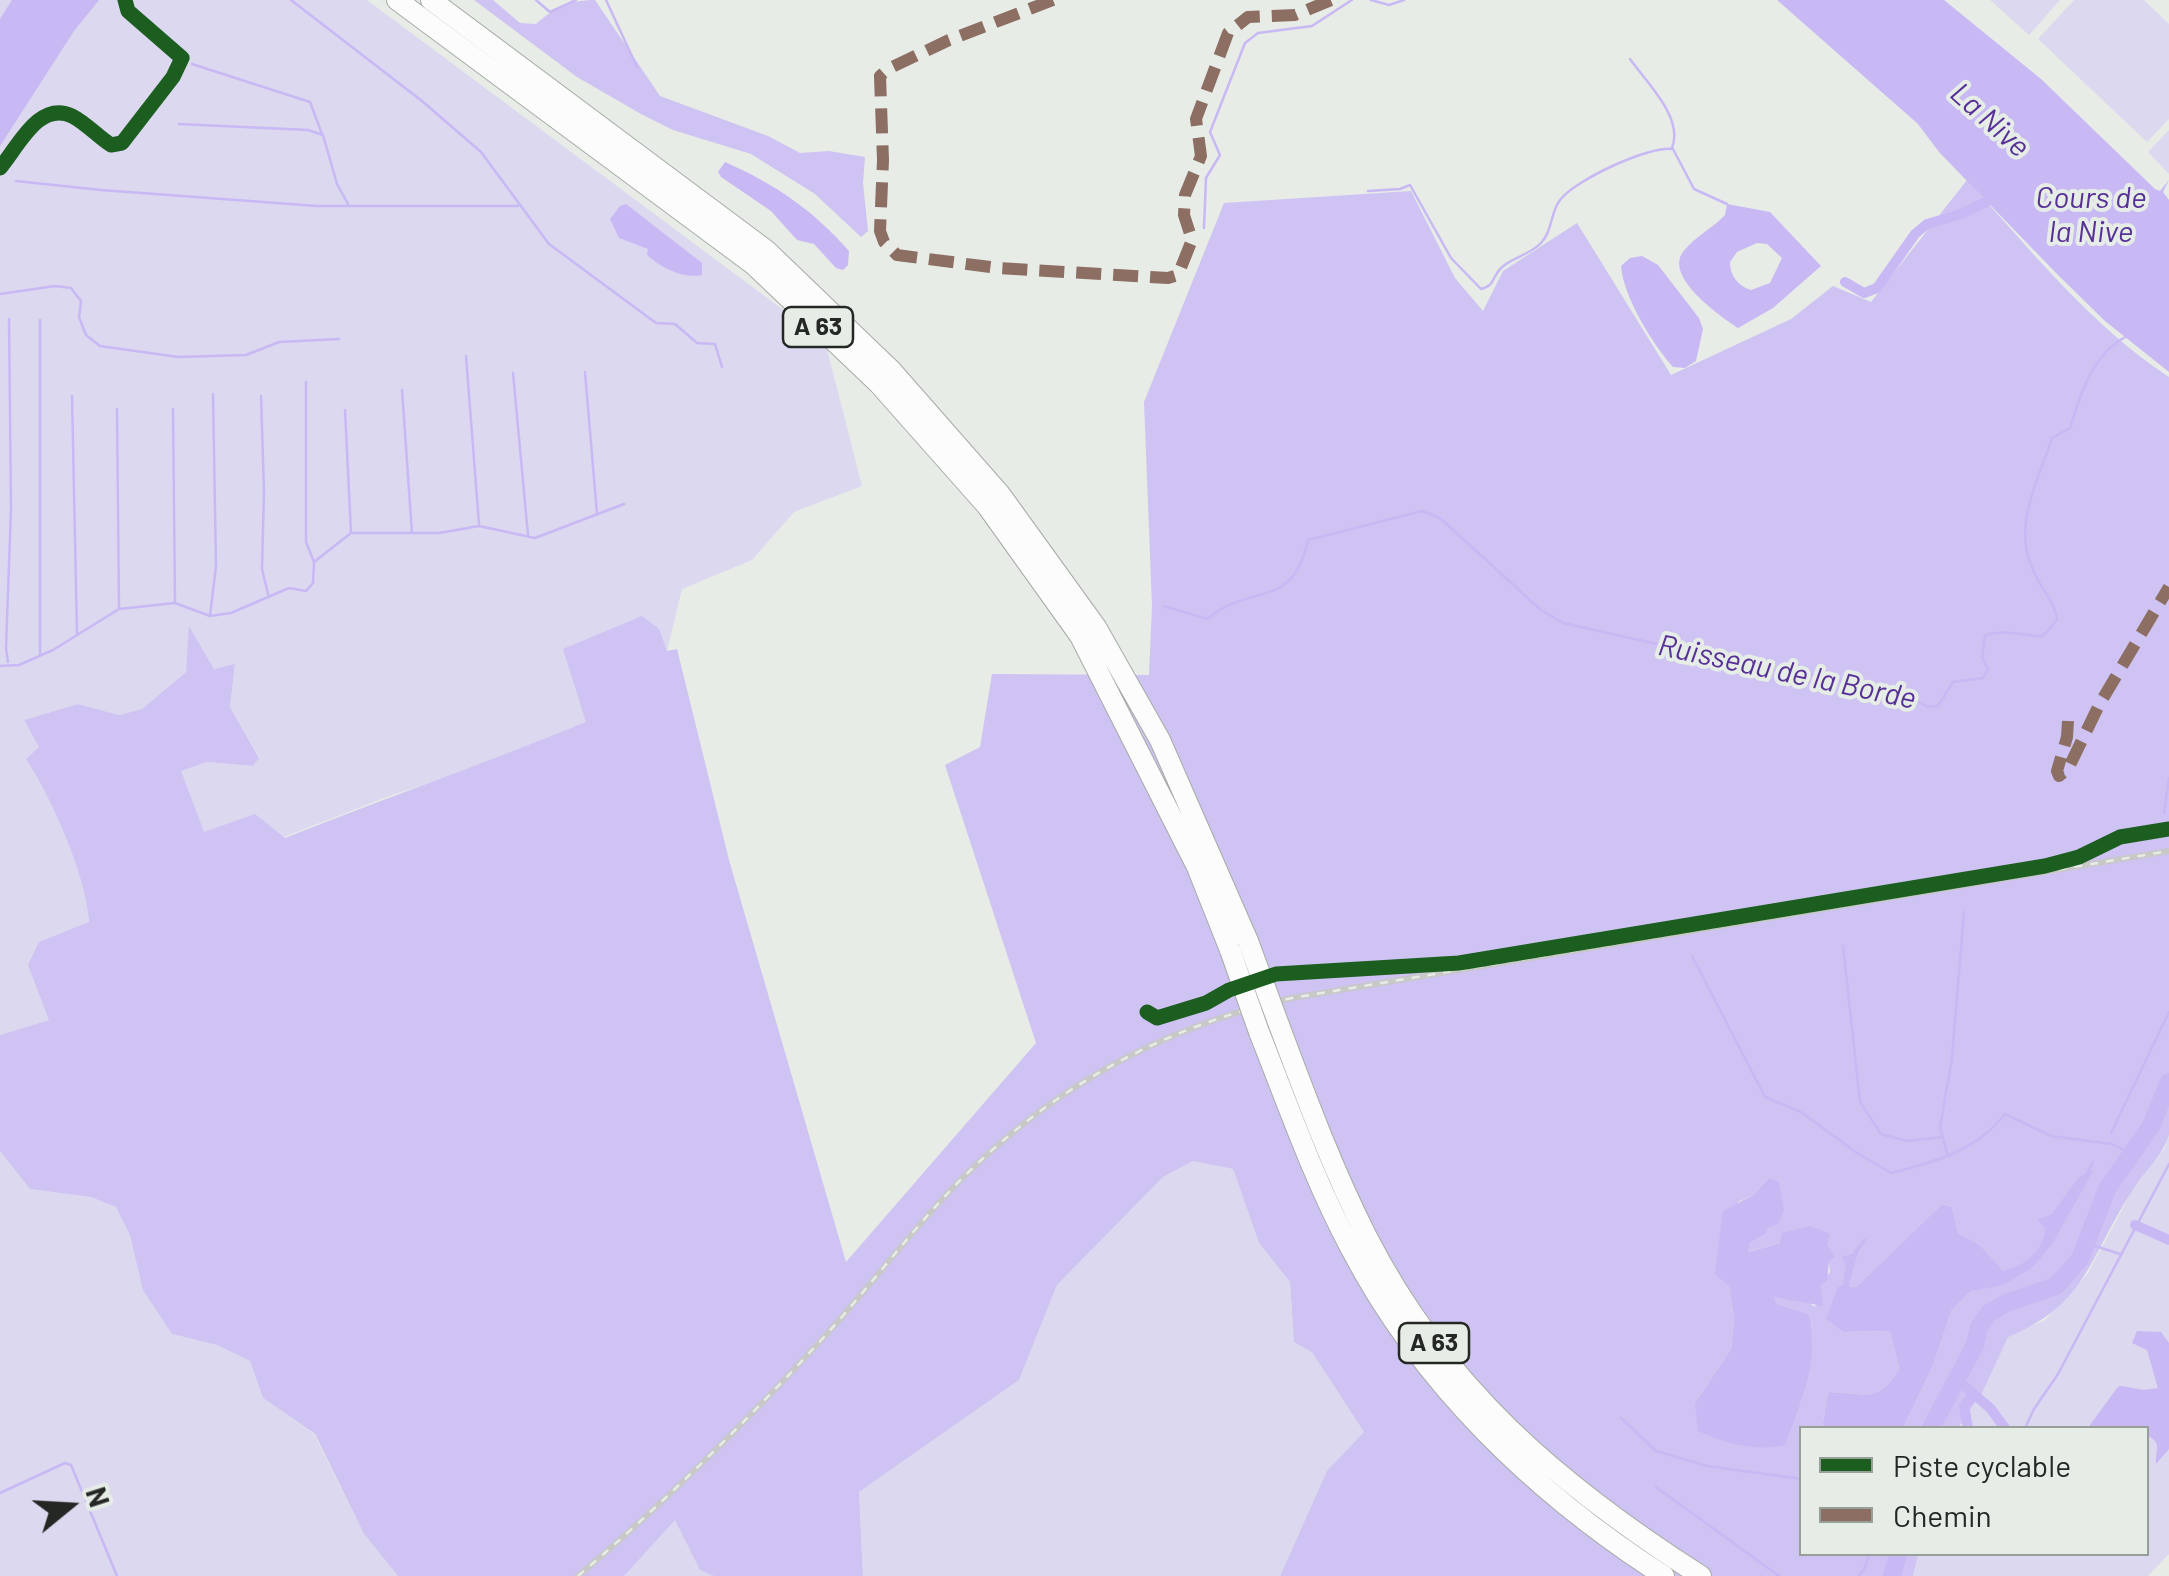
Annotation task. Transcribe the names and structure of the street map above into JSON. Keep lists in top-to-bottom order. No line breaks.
{"streets":{"highway":["A 63"]},"water":["La Nive","Cours de la Nive","Ruisseau de la Borde"],"legend":["Piste cyclable","Chemin"],"north":"right"}
